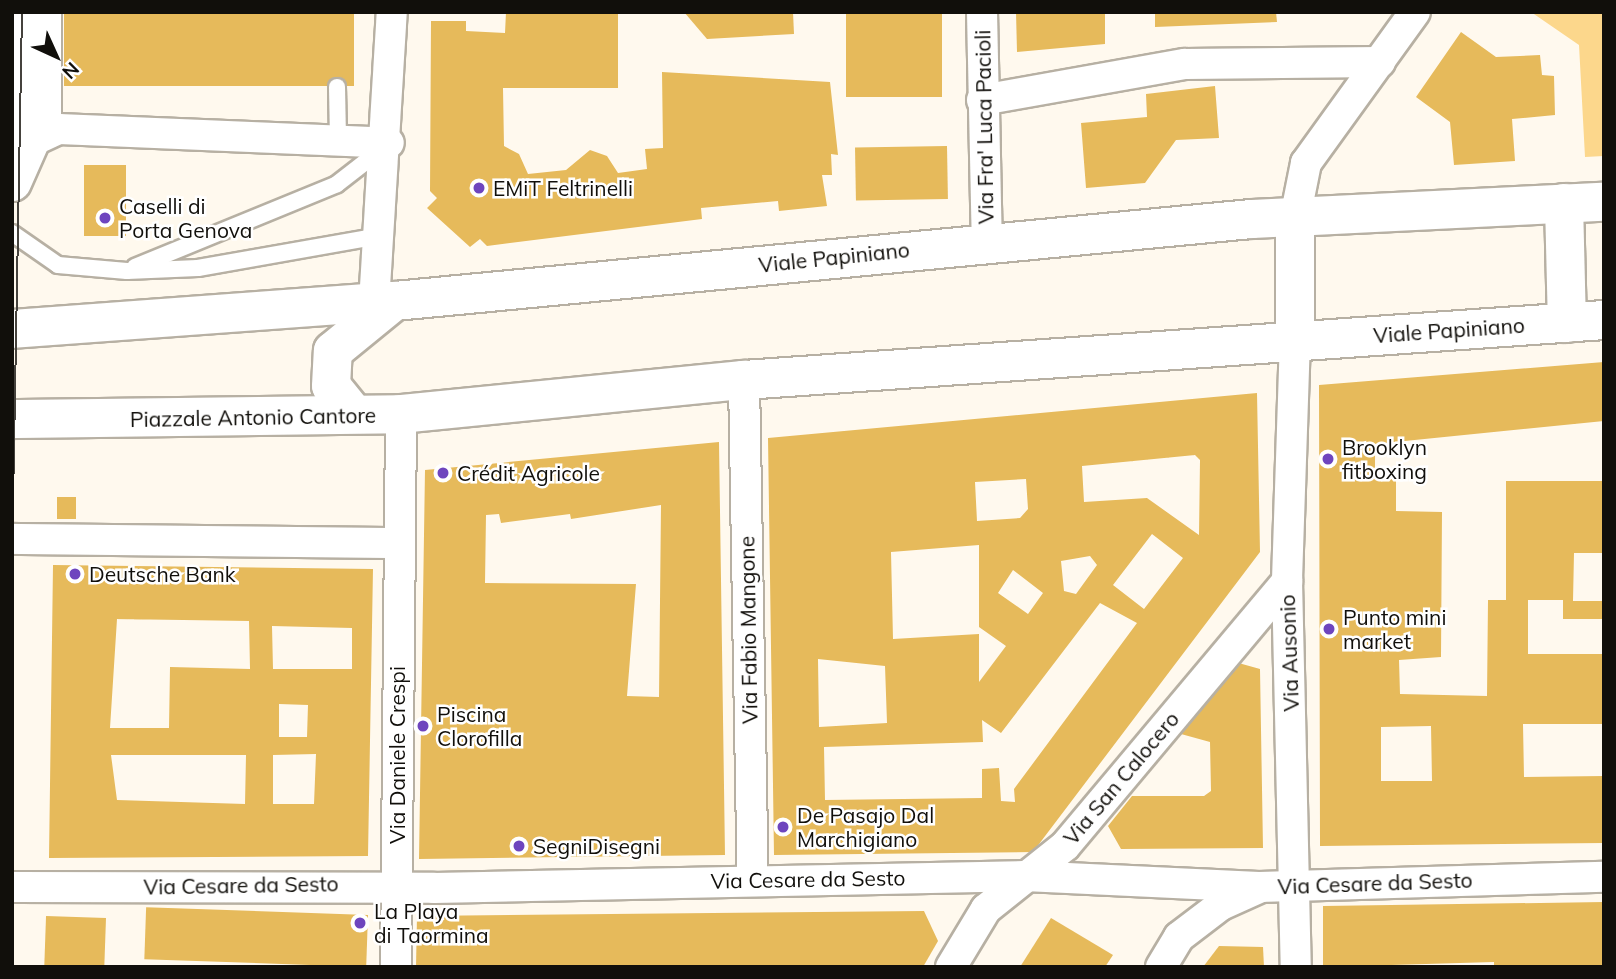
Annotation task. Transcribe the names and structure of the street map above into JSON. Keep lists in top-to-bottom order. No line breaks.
{"streets":{"main road":["Viale Papiniano","Piazzale Antonio Cantore"],"street":["Via Fra' Luca Pacioli","Via Fabio Mangone","Via Ausonio","Via Daniele Crespi","Via San Calocero","Via Cesare da Sesto"]},"crossings":[["Via Fra' Luca Pacioli","Viale Papiniano"],["Viale Papiniano","Piazzale Antonio Cantore"],["Viale Papiniano","Via Fabio Mangone"],["Viale Papiniano","Via Ausonio"],["Piazzale Antonio Cantore","Via Daniele Crespi"],["Via Fabio Mangone","Via Cesare da Sesto"],["Via Ausonio","Via San Calocero"],["Via Ausonio","Via Cesare da Sesto"],["Via Daniele Crespi","Via Cesare da Sesto"],["Via San Calocero","Via Cesare da Sesto"]],"places":["EMiT Feltrinelli","Caselli di Porta Genova","Brooklyn fitboxing","Crédit Agricole","Deutsche Bank","Punto mini market","Piscina Clorofilla","De Pasajo Dal Marchigiano","SegniDisegni","La Playa di Taormina"],"north":"bottom right"}
